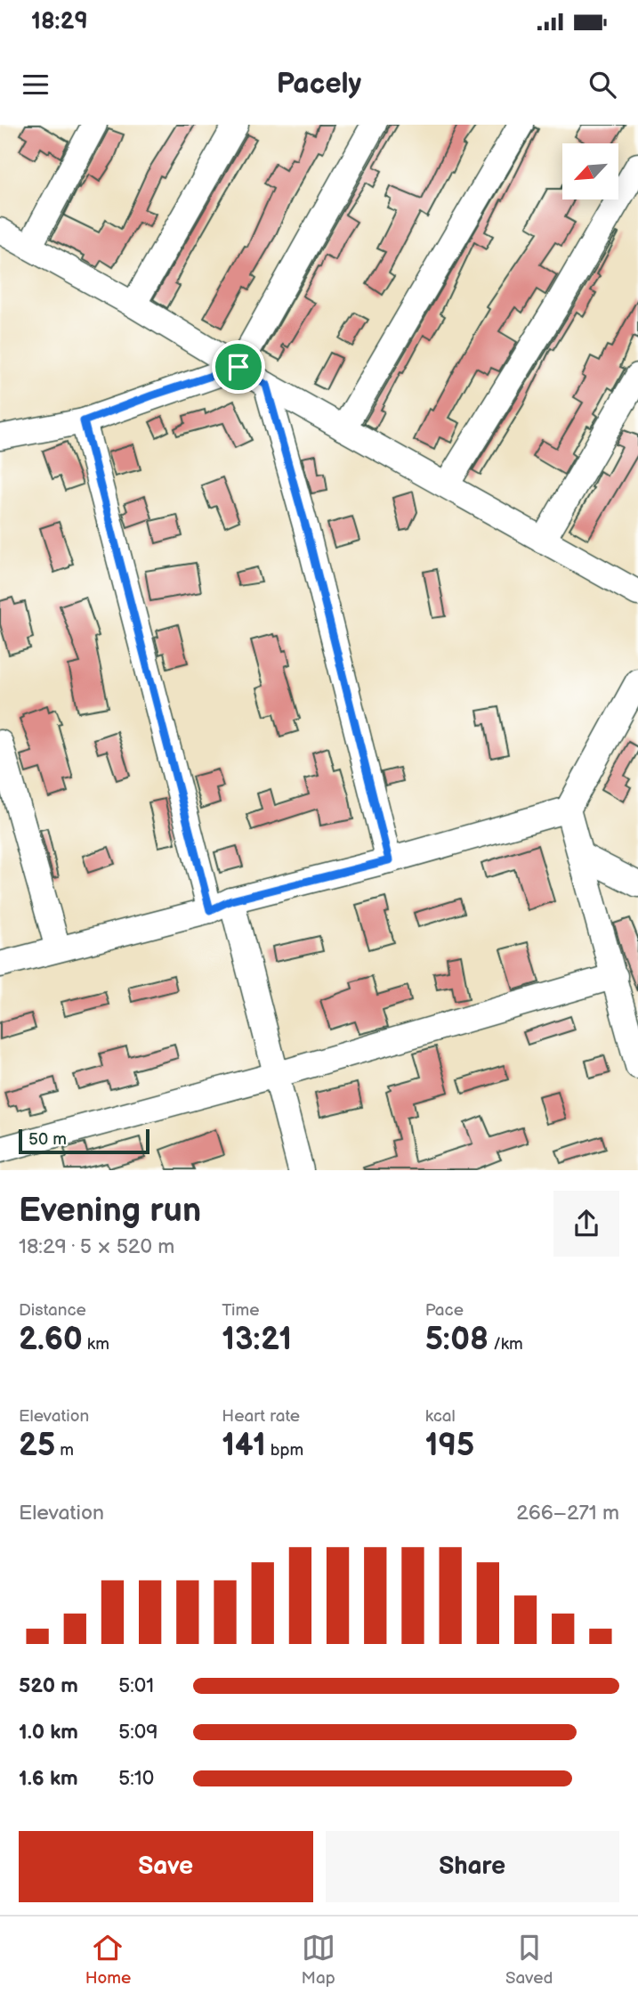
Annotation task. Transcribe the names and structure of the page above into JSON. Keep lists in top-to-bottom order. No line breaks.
{"scale_bar":"50 m","north":"bottom left","page":{"status":"18:29","header":"Pacely","scale":"50 m","heading":["Evening run","18:29 · 5 × 520 m"],"stats":[["Distance","2.60 km"],["Time","13:21"],["Pace","5:08 /km"],["Elevation","25 m"],["Heart rate","141 bpm"],["kcal","195"]],"chart":["Elevation","266–271 m"],"list":[{"name":"520 m","note":"5:01"},{"name":"1.0 km","note":"5:09"},{"name":"1.6 km","note":"5:10"}],"buttons":["Save","Share"],"tabs":["Home","Map","Saved"]}}
